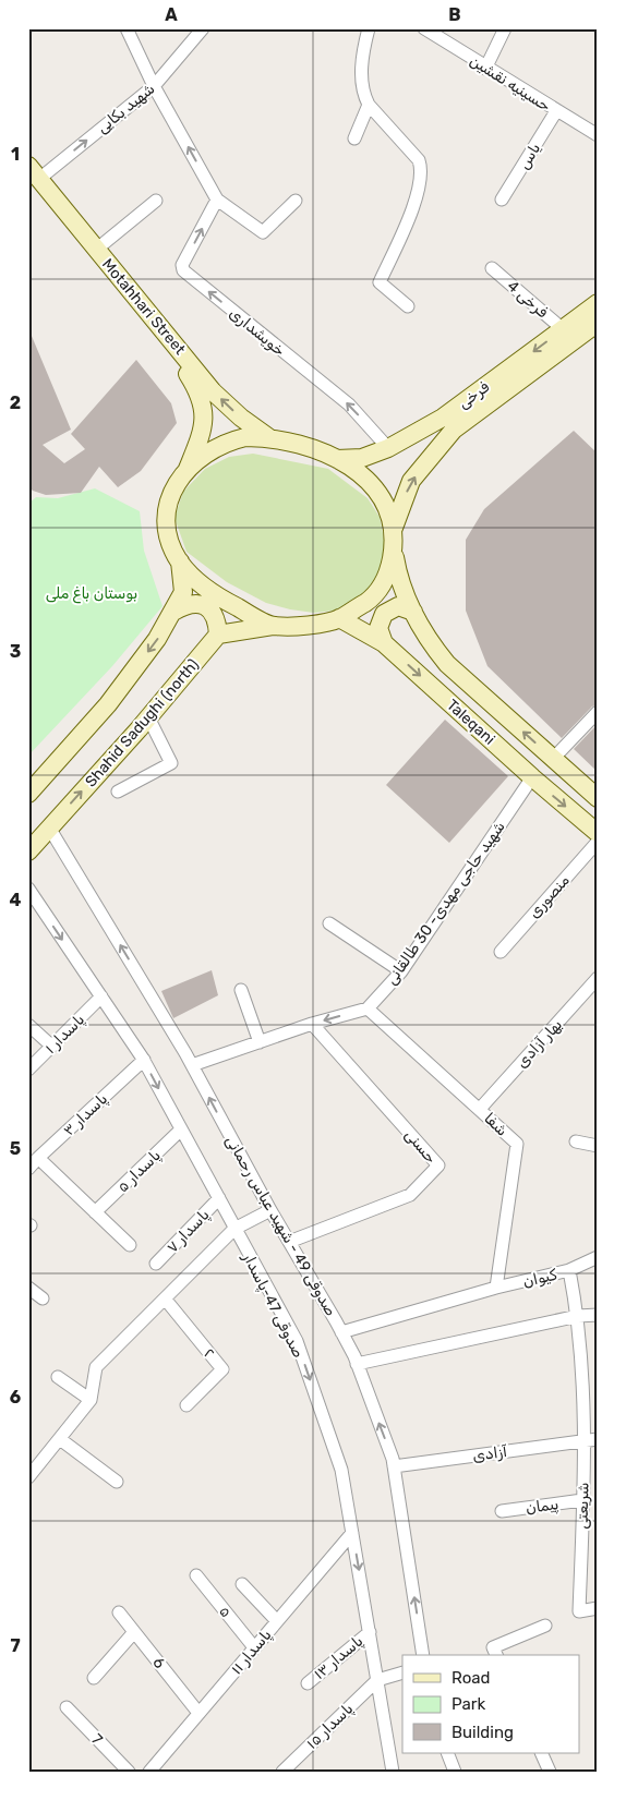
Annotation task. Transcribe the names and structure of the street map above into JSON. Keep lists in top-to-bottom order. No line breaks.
{"streets":{"main road":["Motahhari Street","فرخی","Taleqani","Shahid Sadughi (north)"],"street":["حسینیه نقشین","شهید بکایی","یاس","فرخی 4","خویشداری","منصوری","شهید حاجی مهدی- 30 طالقانی","پاسدار ۱","بهار آزادی","پاسدار ۳","شفا","حسنی","پاسدار ۵","صدوقی 49 - شهید عباس رحمانی","پاسدار ۷","کیوان","صدوقی 47-پاسدار","۲","آزادی","پیمان","شریعتی","۵","پاسدار ۱۱","پاسدار ۱۳","6","پاسدار ۱۵","7"]},"crossings":[["حسینیه نقشین","یاس"],["شهید بکایی","Motahhari Street"],["فرخی 4","فرخی"],["Motahhari Street","Taleqani"],["خویشداری","فرخی"],["فرخی","Taleqani"],["Taleqani","شهید حاجی مهدی- 30 طالقانی"],["Shahid Sadughi (north)","صدوقی 49 - شهید عباس رحمانی"],["شهید حاجی مهدی- 30 طالقانی","شفا"],["پاسدار ۱","صدوقی 47-پاسدار"],["بهار آزادی","شفا"],["پاسدار ۳","صدوقی 47-پاسدار"],["شفا","کیوان"],["حسنی","صدوقی 49 - شهید عباس رحمانی"],["پاسدار ۵","صدوقی 47-پاسدار"],["صدوقی 49 - شهید عباس رحمانی","کیوان"],["صدوقی 49 - شهید عباس رحمانی","آزادی"],["پاسدار ۷","صدوقی 47-پاسدار"],["کیوان","شریعتی"],["صدوقی 47-پاسدار","پاسدار ۱۱"],["صدوقی 47-پاسدار","پاسدار ۱۳"],["صدوقی 47-پاسدار","پاسدار ۱۵"],["آزادی","شریعتی"],["پیمان","شریعتی"],["۵","پاسدار ۱۱"],["پاسدار ۱۱","6"]],"one_way":["خویشداری","صدوقی 49 - شهید عباس رحمانی","صدوقی 47-پاسدار"],"parks":["بوستان باغ ملی"],"legend":["Road","Park","Building"],"grid":{"columns":["A","B"],"rows":["1","2","3","4","5","6","7"]}}
